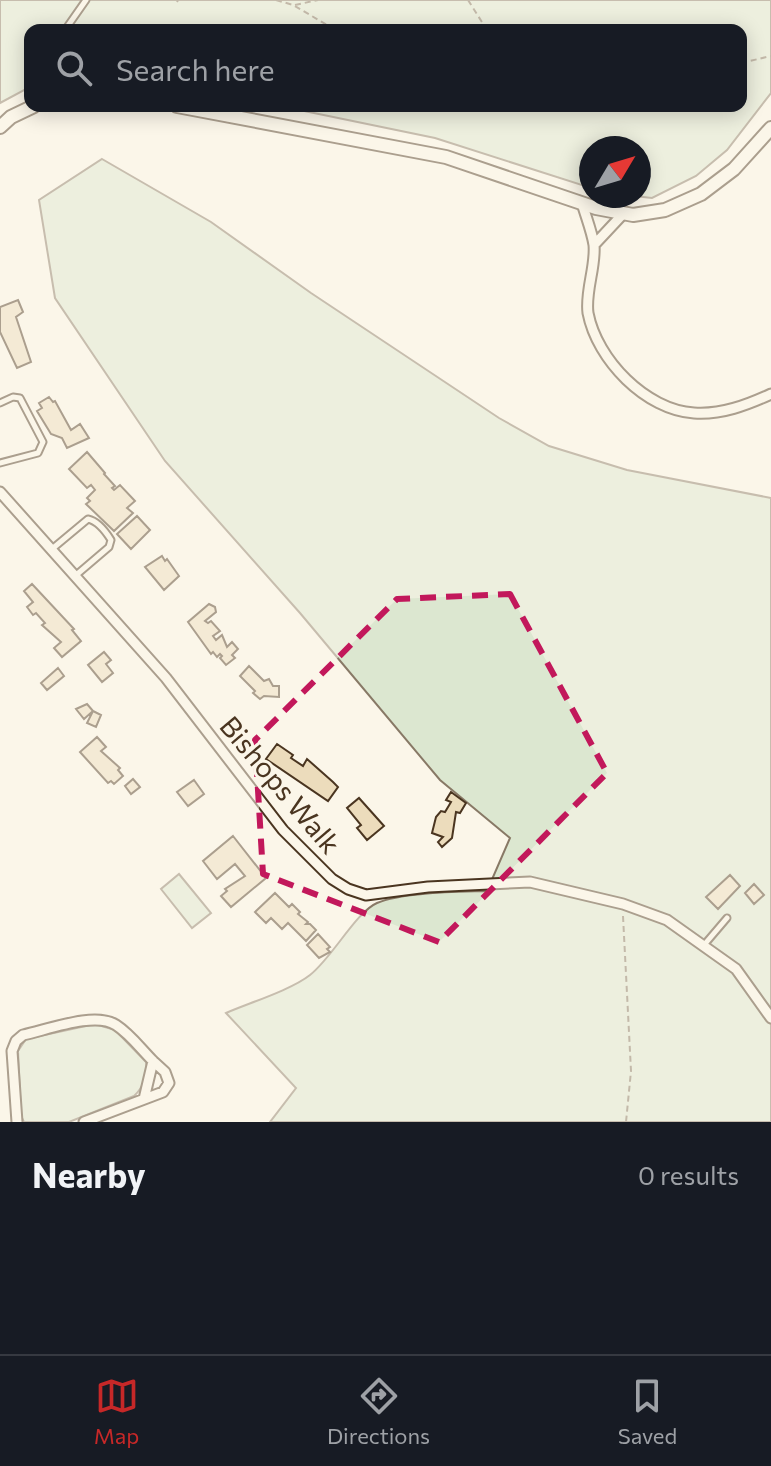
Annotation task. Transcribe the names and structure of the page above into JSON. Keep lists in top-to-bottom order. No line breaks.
{"streets":{"street":["Bishops Walk"]},"north":"top right","page":{"search":"Search here","heading":["Nearby","0 results"],"nav":["Map","Directions","Saved"]}}
